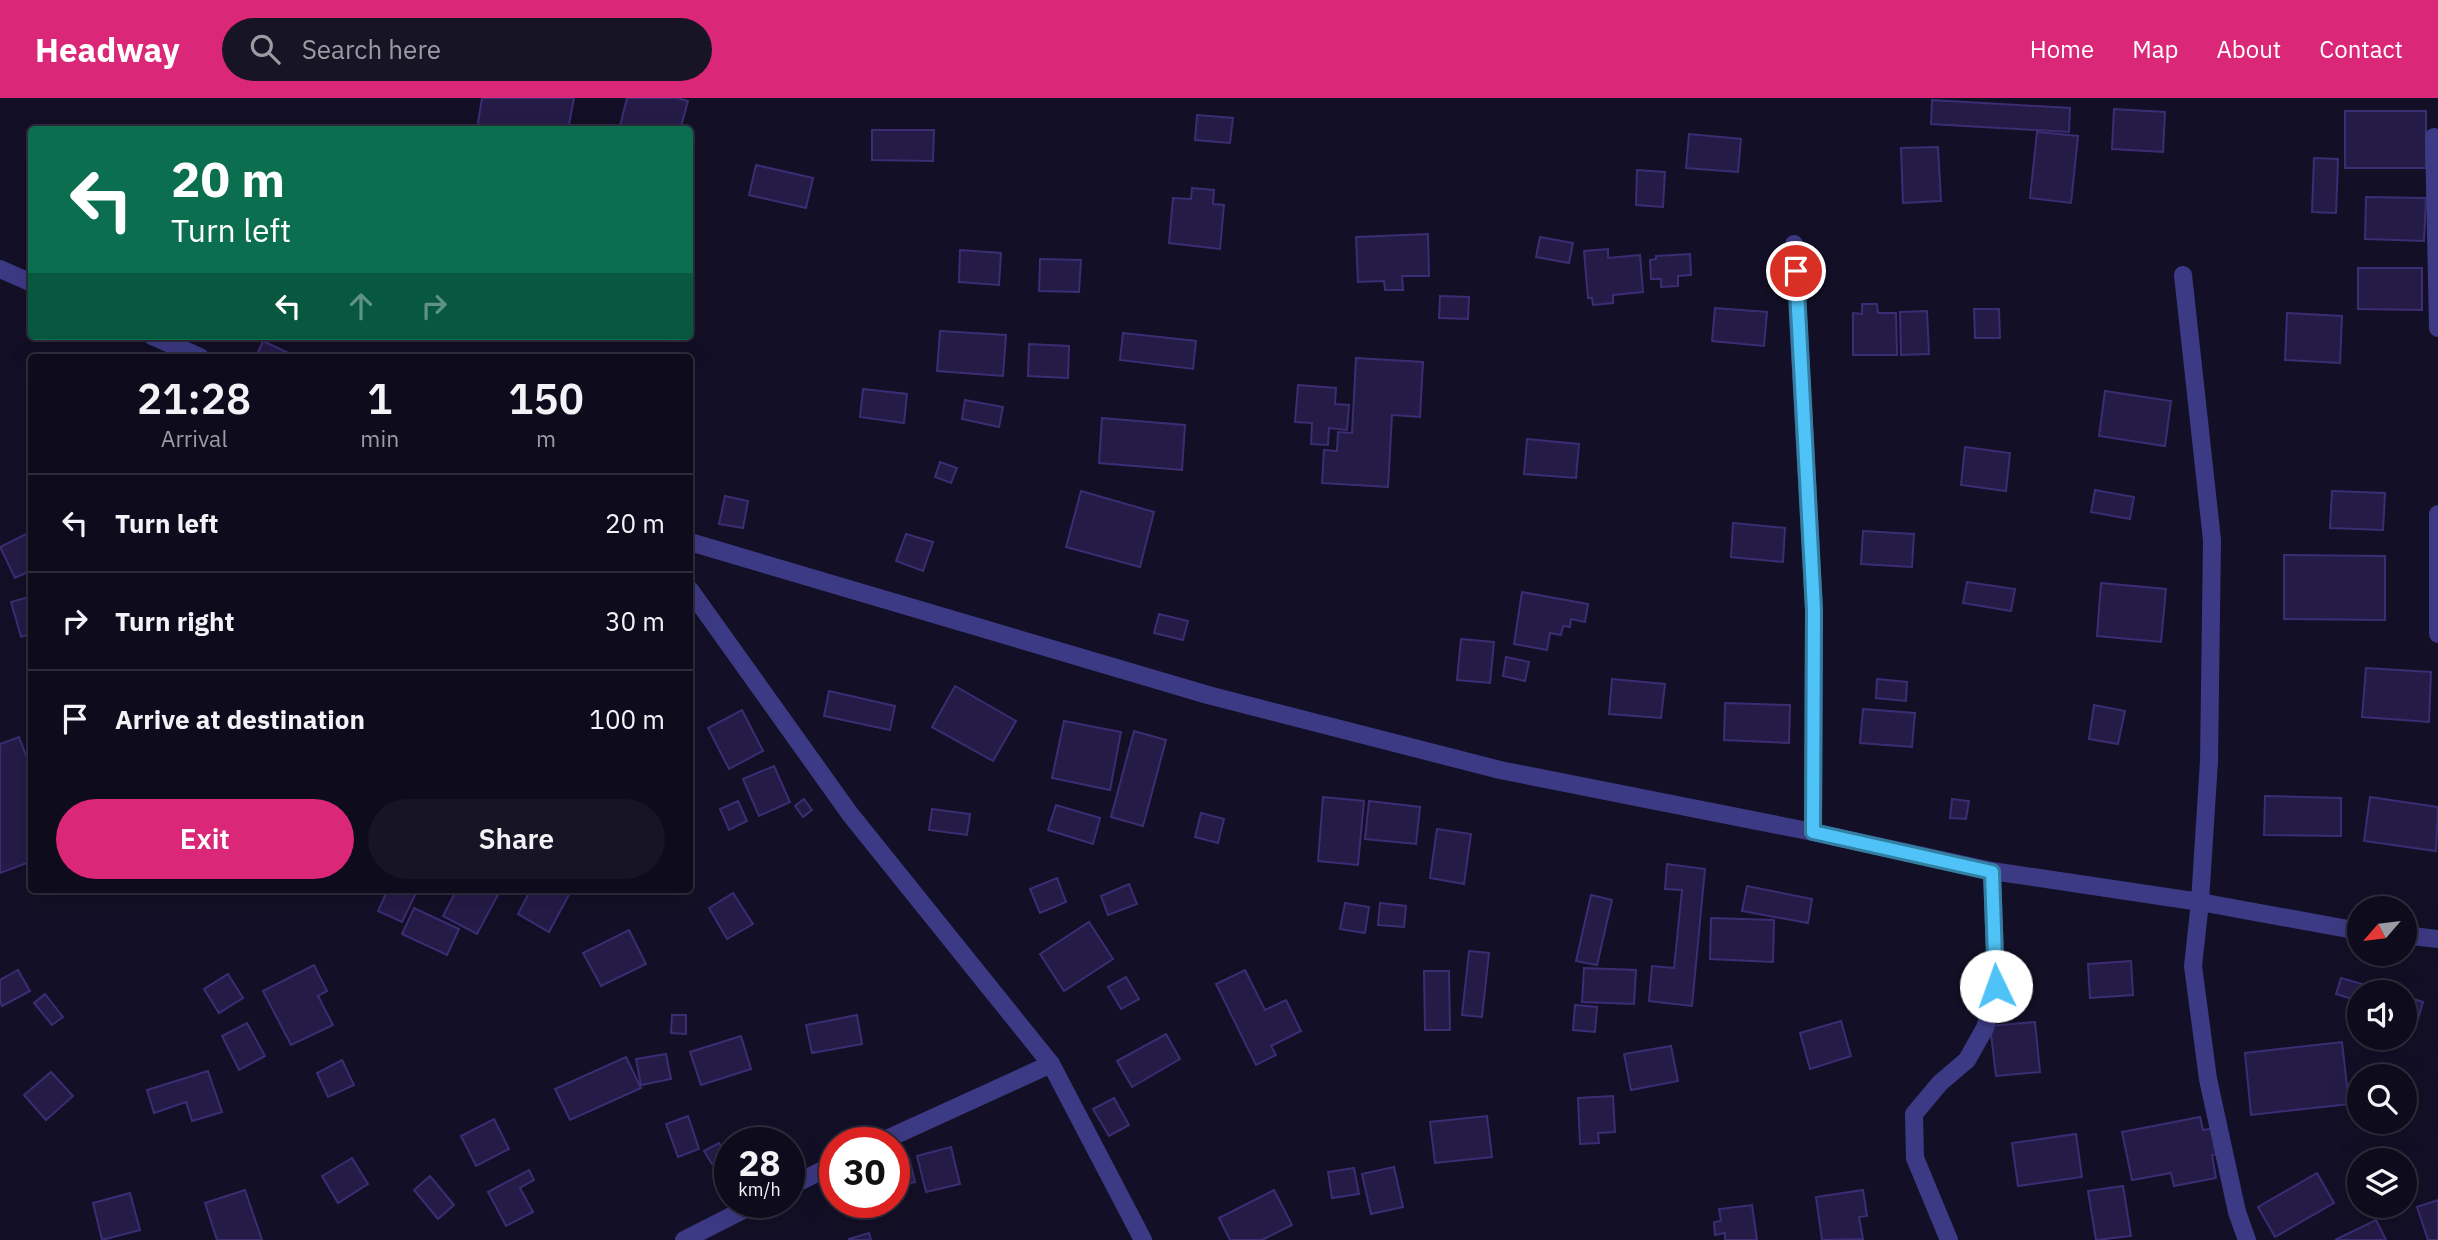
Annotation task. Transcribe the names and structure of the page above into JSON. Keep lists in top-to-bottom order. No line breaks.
{"north":"bottom left","page":{"header":"Headway","search":"Search here","nav":["Home","Map","About","Contact"],"turn":["20 m","Turn left"],"eta":["21:28","Arrival","1","min","150","m"],"list":[{"name":"Turn left","value":"20 m"},{"name":"Turn right","value":"30 m"},{"name":"Arrive at destination","value":"100 m"}],"buttons":["Exit","Share"],"speed":"28 km/h","limit":"30"}}
